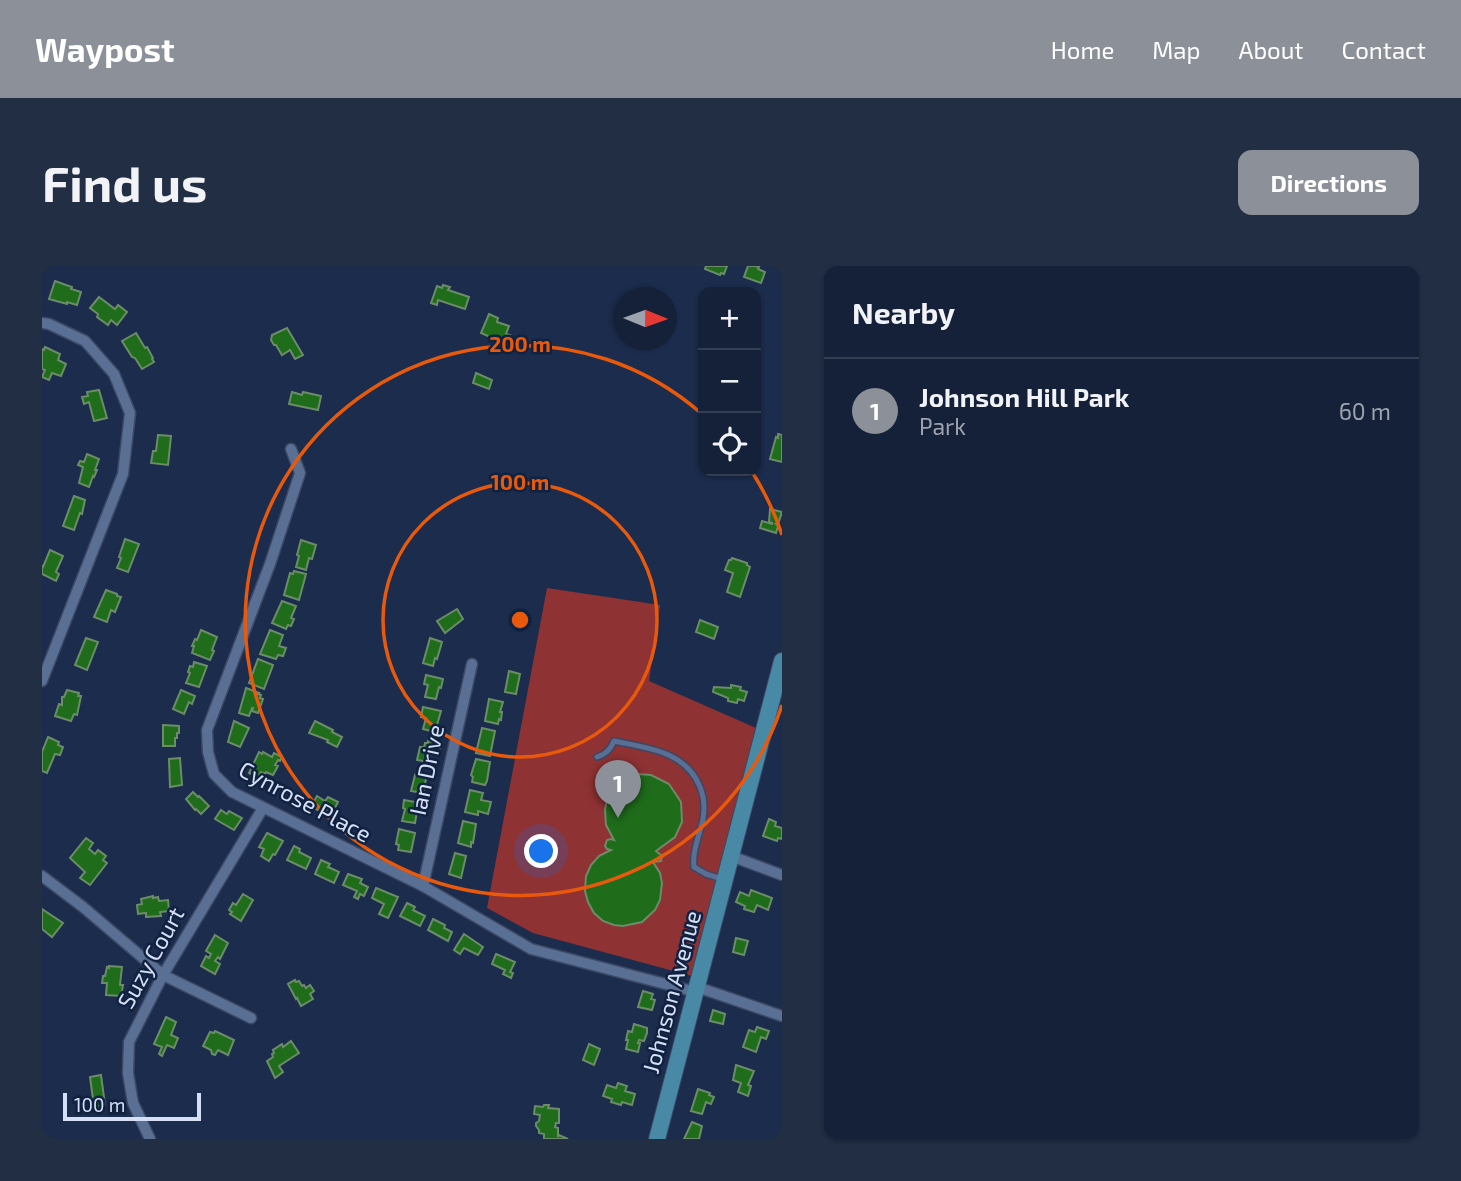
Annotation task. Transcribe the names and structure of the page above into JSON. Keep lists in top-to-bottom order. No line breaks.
{"streets":{"street":["Ian Drive","Cynrose Place","Suzy Court","Johnson Avenue"]},"crossings":[["Ian Drive","Cynrose Place"],["Cynrose Place","Suzy Court"],["Cynrose Place","Johnson Avenue"]],"scale_bar":"100 m","north":"right","page":{"header":"Waypost","nav":["Home","Map","About","Contact"],"buttons":"Directions","title":"Find us","heading":"Nearby","map_buttons":["+","−"],"list":[{"mark":"1","name":"Johnson Hill Park","note":"Park","value":"60 m"}],"pins":"1","scale":"100 m"},"rings":["200 m","100 m"]}
